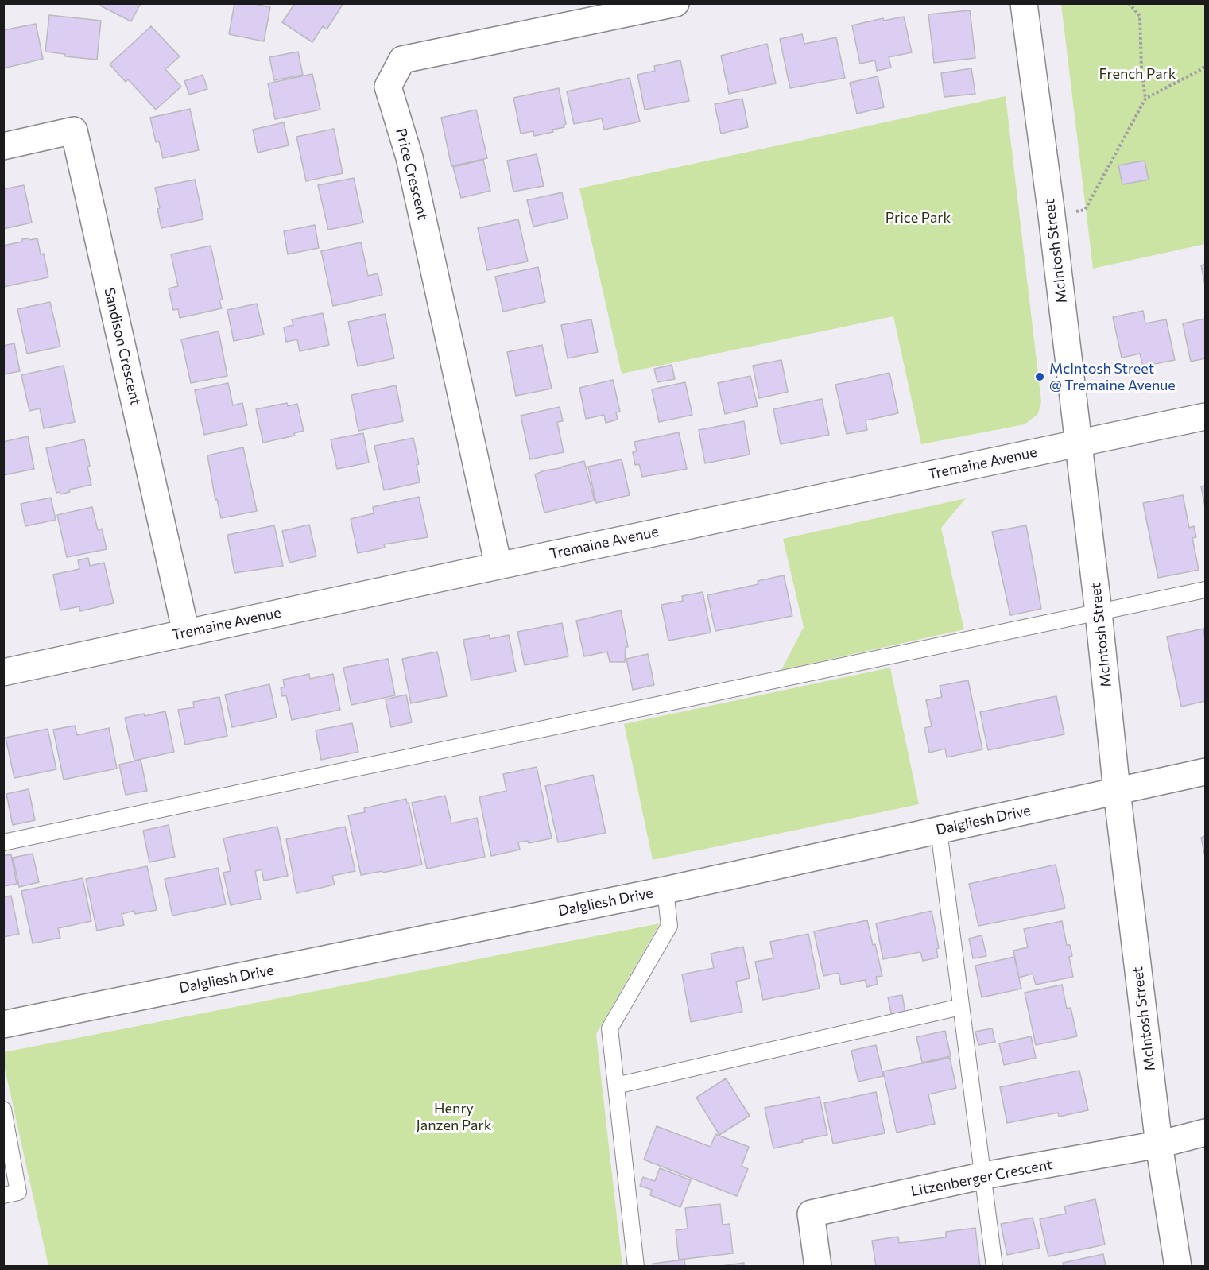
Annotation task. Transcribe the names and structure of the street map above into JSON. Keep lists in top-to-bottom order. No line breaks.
{"streets":{"street":["Price Crescent","McIntosh Street","Sandison Crescent","Tremaine Avenue","Dalgliesh Drive","Litzenberger Crescent"]},"crossings":[["Price Crescent","Tremaine Avenue"],["McIntosh Street","Tremaine Avenue"],["McIntosh Street","Dalgliesh Drive"],["McIntosh Street","Litzenberger Crescent"],["Sandison Crescent","Tremaine Avenue"]],"parks":["French Park","Price Park","Henry Janzen Park"],"places":["McIntosh Street @ Tremaine Avenue"]}
